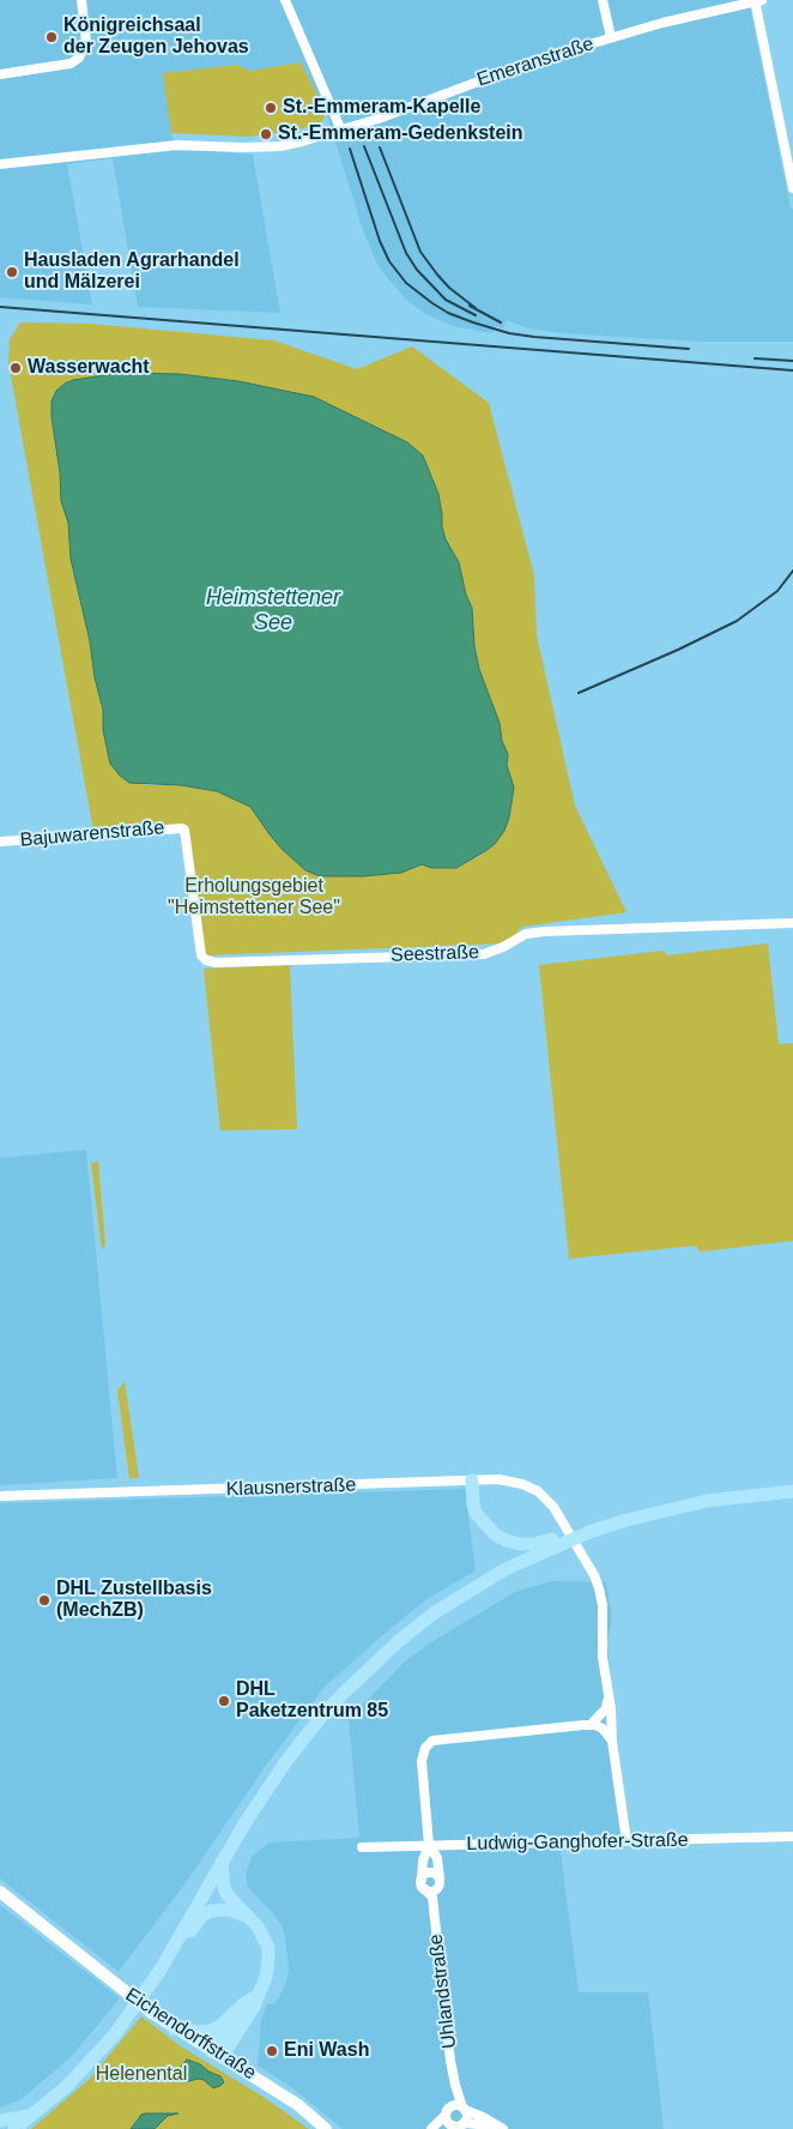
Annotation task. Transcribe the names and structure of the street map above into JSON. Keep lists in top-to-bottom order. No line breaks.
{"streets":{"street":["Emeranstraße","Bajuwarenstraße","Seestraße","Klausnerstraße","Ludwig-Ganghofer-Straße","Uhlandstraße","Eichendorffstraße"]},"crossings":[["Bajuwarenstraße","Seestraße"]],"water":["Heimstettener See"],"parks":["Erholungsgebiet \"Heimstettener See\"","Helenental"],"places":["Königreichsaal der Zeugen Jehovas","St.-Emmeram-Kapelle","St.-Emmeram-Gedenkstein","Hausladen Agrarhandel und Mälzerei","Wasserwacht","DHL Zustellbasis (MechZB)","DHL Paketzentrum 85","Eni Wash"]}
